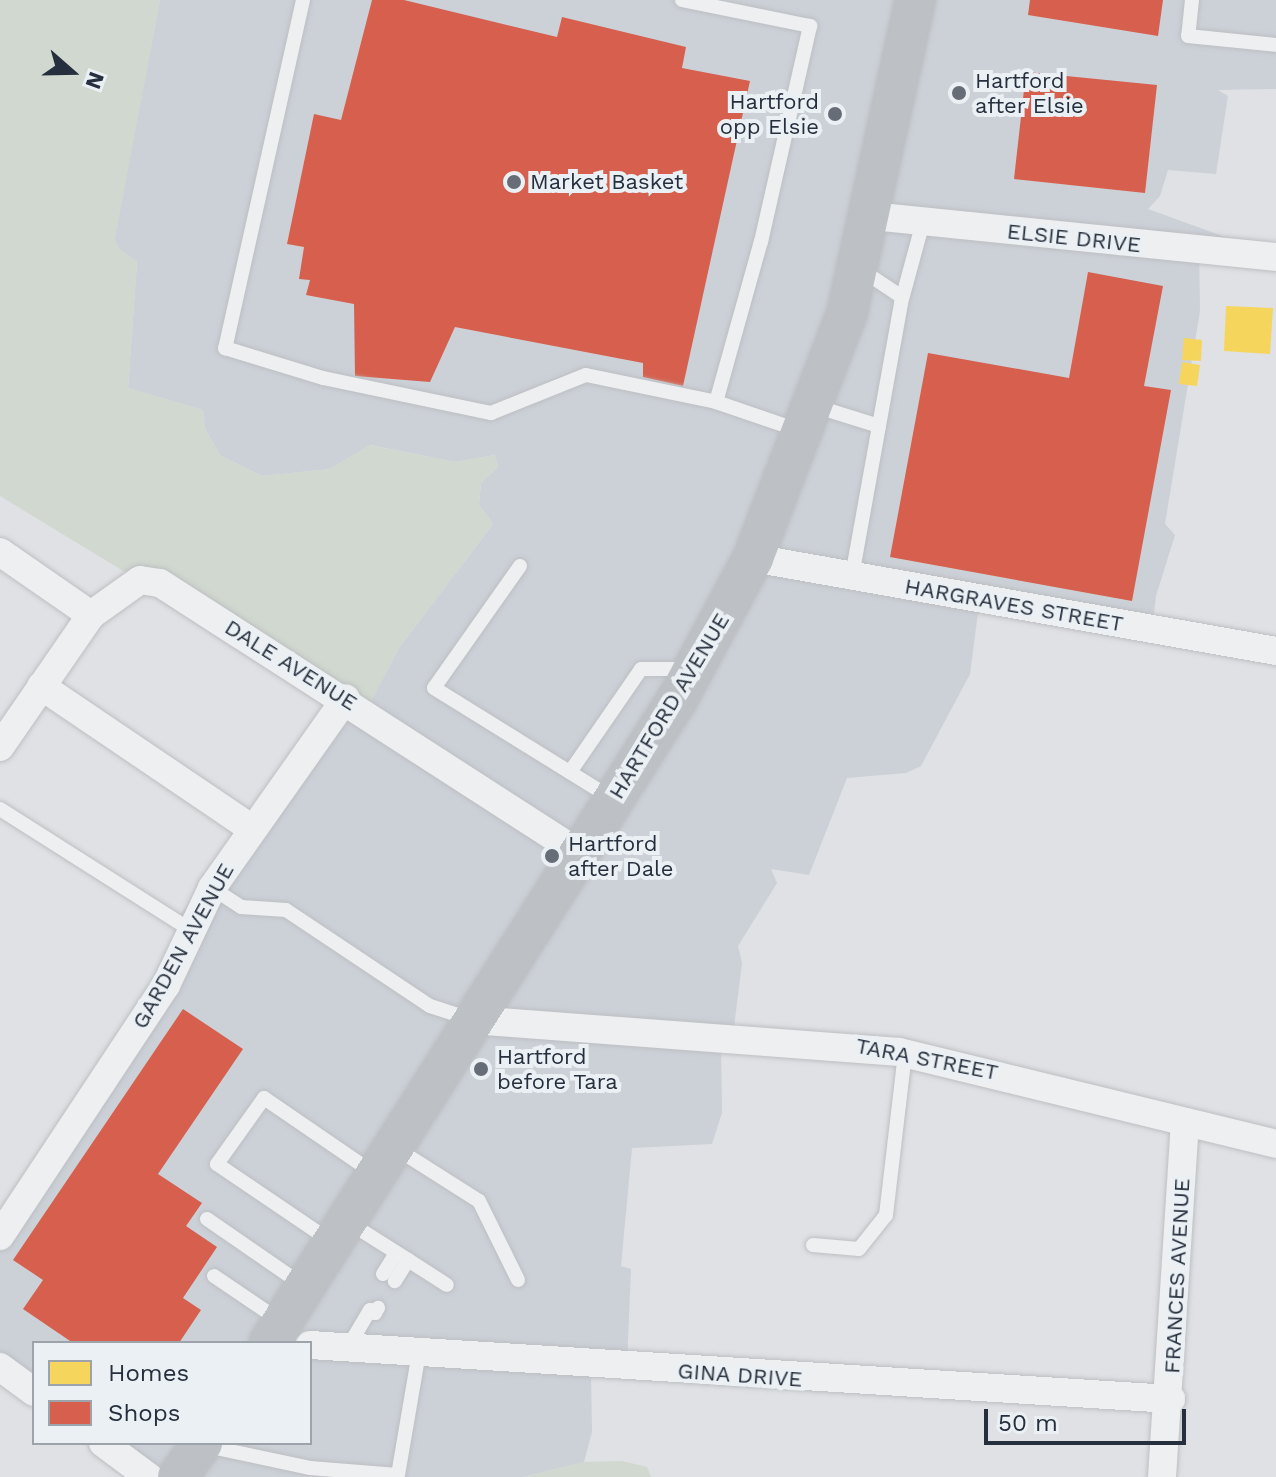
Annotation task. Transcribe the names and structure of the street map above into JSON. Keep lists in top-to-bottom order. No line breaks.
{"streets":{"main road":["HARTFORD AVENUE"],"street":["ELSIE DRIVE","HARGRAVES STREET","DALE AVENUE","GARDEN AVENUE","TARA STREET","FRANCES AVENUE","GINA DRIVE"]},"crossings":[["ELSIE DRIVE","HARTFORD AVENUE"],["HARGRAVES STREET","HARTFORD AVENUE"],["DALE AVENUE","HARTFORD AVENUE"],["DALE AVENUE","GARDEN AVENUE"],["HARTFORD AVENUE","TARA STREET"],["TARA STREET","FRANCES AVENUE"],["FRANCES AVENUE","GINA DRIVE"]],"places":["Hartford after Elsie","Hartford opp Elsie","Market Basket","Hartford after Dale","Hartford before Tara"],"legend":["Homes","Shops"],"scale_bar":"50 m","north":"right"}
